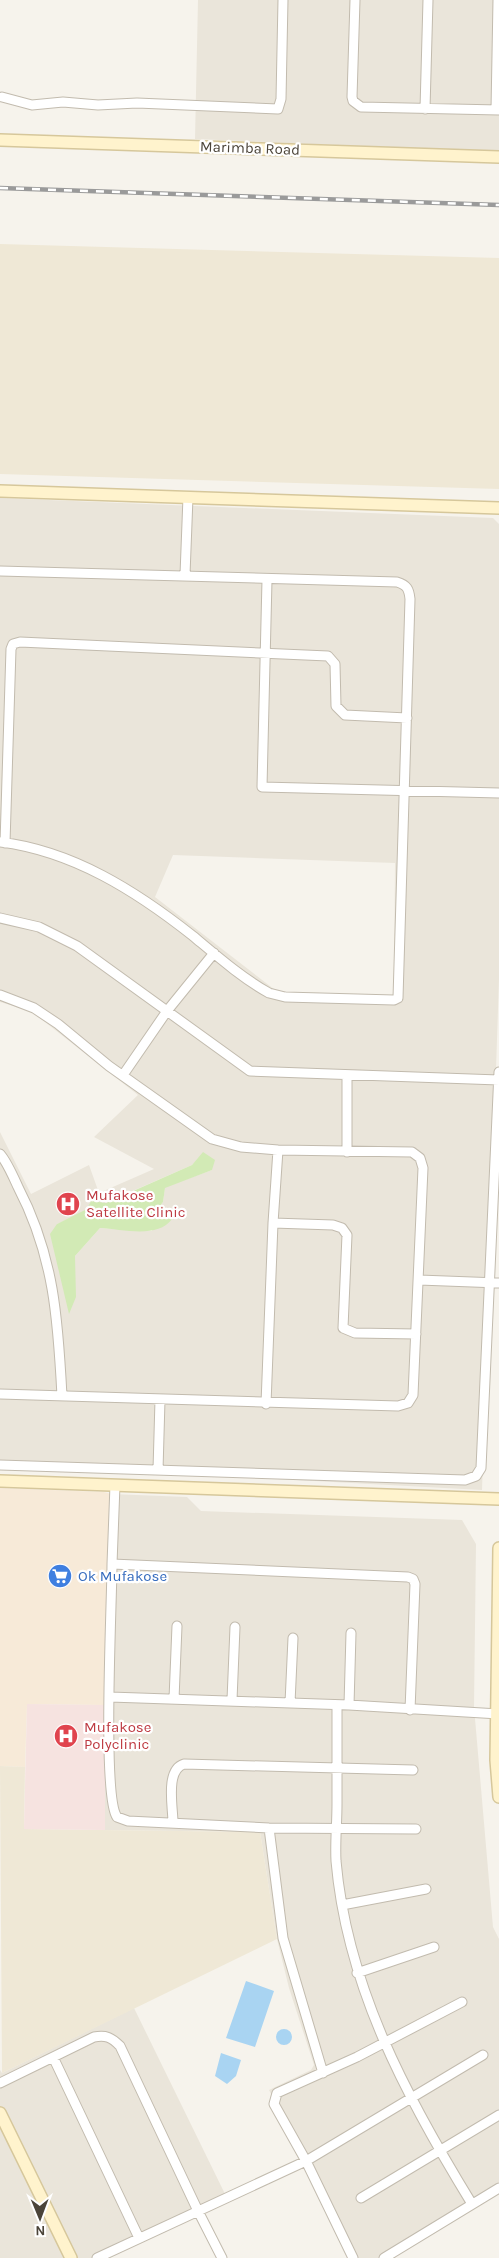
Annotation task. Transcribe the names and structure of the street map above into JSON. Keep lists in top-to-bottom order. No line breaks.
{"streets":{"street":["Marimba Road"]},"places":{"hospital":["Mufakose Satellite Clinic","Mufakose Polyclinic"],"supermarket":["Ok Mufakose"]},"north":"bottom"}
